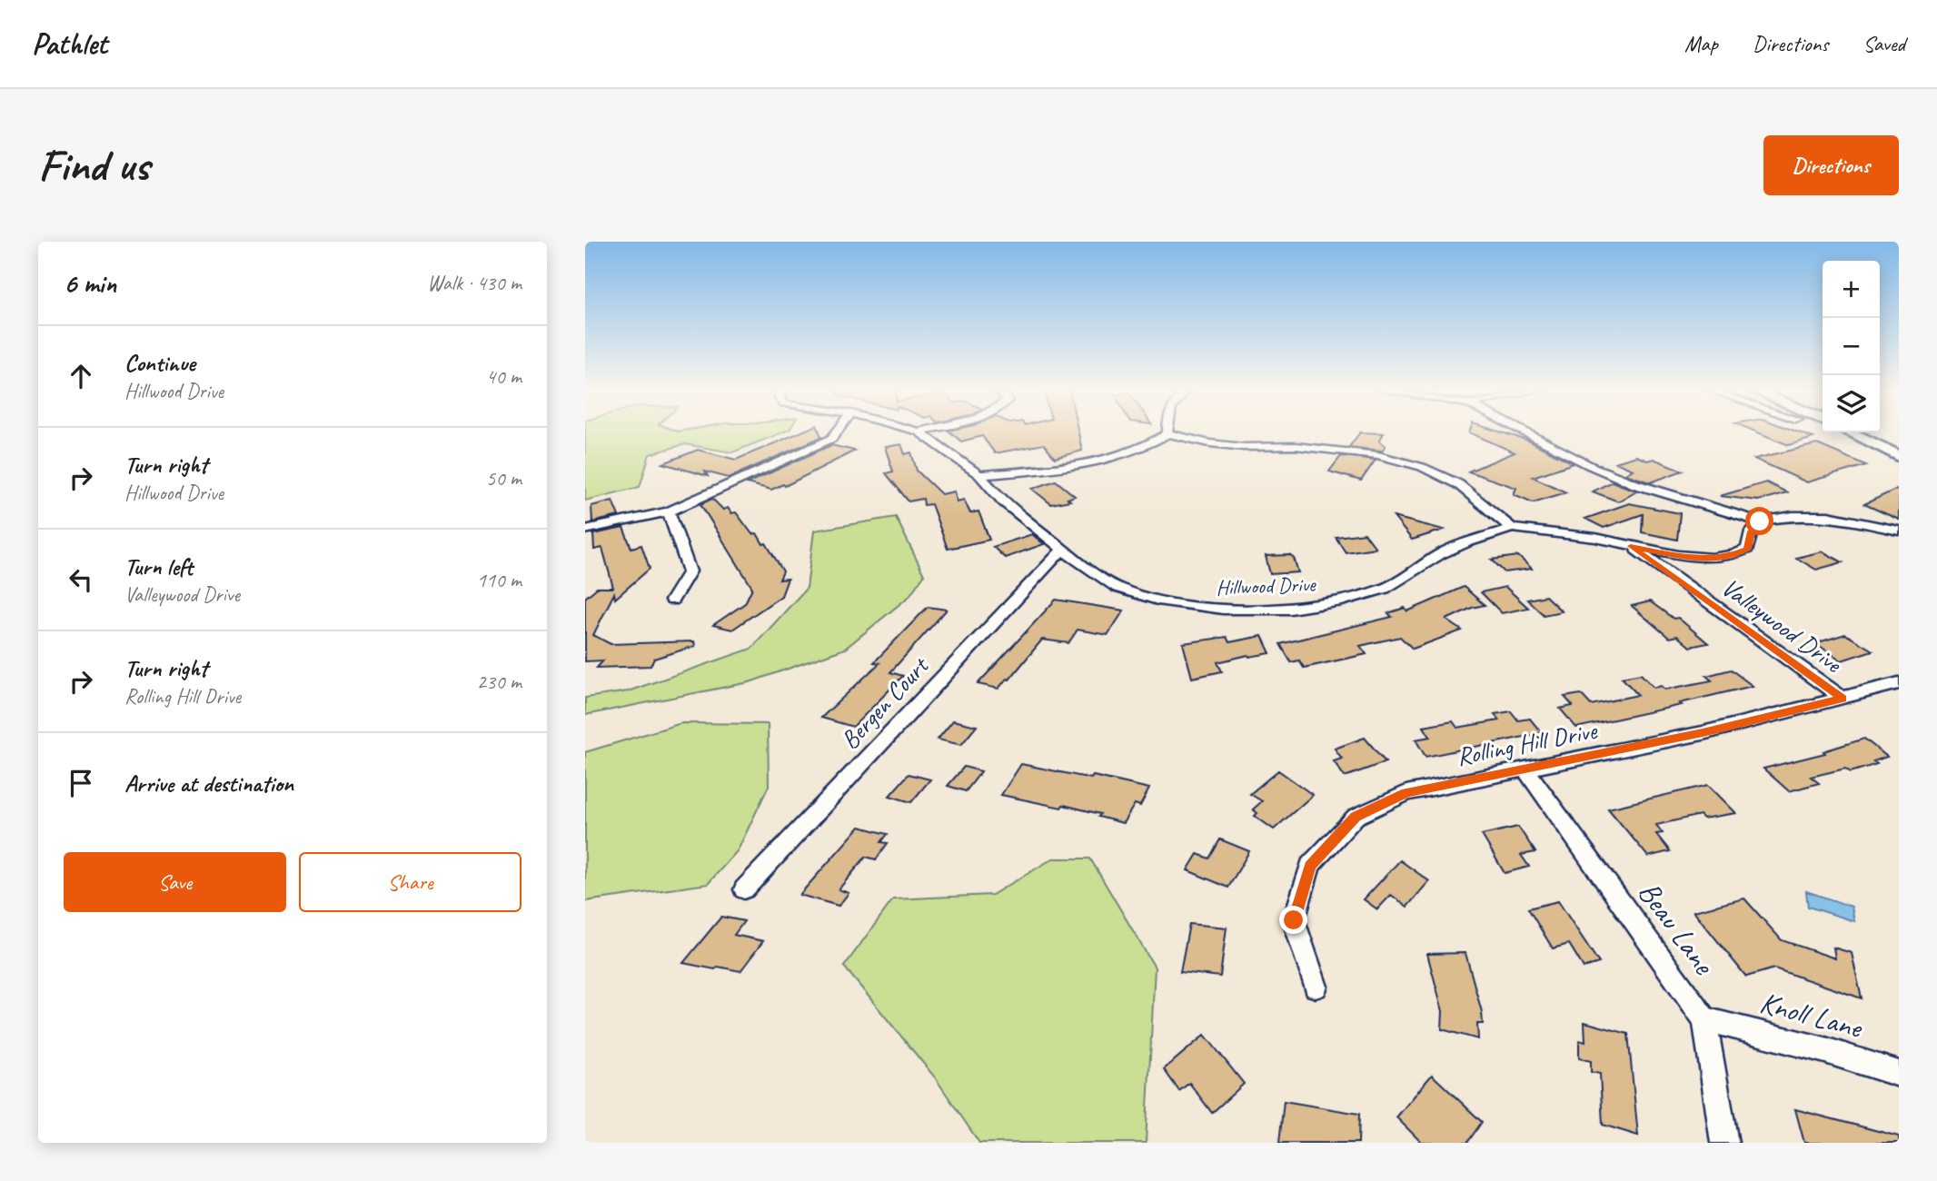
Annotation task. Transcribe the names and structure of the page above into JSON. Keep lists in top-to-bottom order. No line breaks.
{"streets":{"street":["Hillwood Drive","Valleywood Drive","Bergen Court","Rolling Hill Drive","Beau Lane","Knoll Lane"]},"crossings":[["Hillwood Drive","Valleywood Drive"],["Hillwood Drive","Bergen Court"],["Valleywood Drive","Rolling Hill Drive"],["Rolling Hill Drive","Beau Lane"],["Beau Lane","Knoll Lane"]],"page":{"header":"Pathlet","nav":["Map","Directions","Saved"],"buttons":["Directions",["Save","Share"]],"title":"Find us","heading":["6 min","Walk · 430 m"],"map_buttons":["+","−"],"list":[["Continue","Hillwood Drive","40 m"],["Turn right","Hillwood Drive","50 m"],["Turn left","Valleywood Drive","110 m"],["Turn right","Rolling Hill Drive","230 m"],"Arrive at destination"]}}
